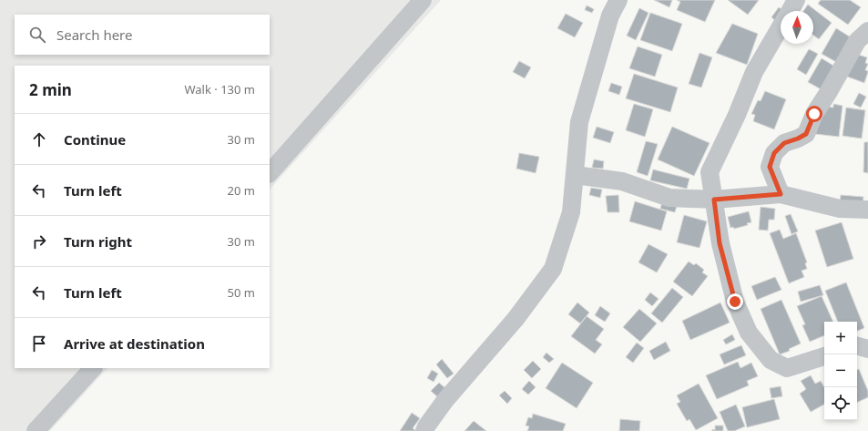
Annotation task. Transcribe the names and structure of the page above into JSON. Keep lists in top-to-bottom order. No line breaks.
{"north":"top","page":{"search":"Search here","heading":["2 min","Walk · 130 m"],"list":[["Continue","30 m"],["Turn left","20 m"],["Turn right","30 m"],["Turn left","50 m"],"Arrive at destination"],"map_buttons":["+","−"]}}
